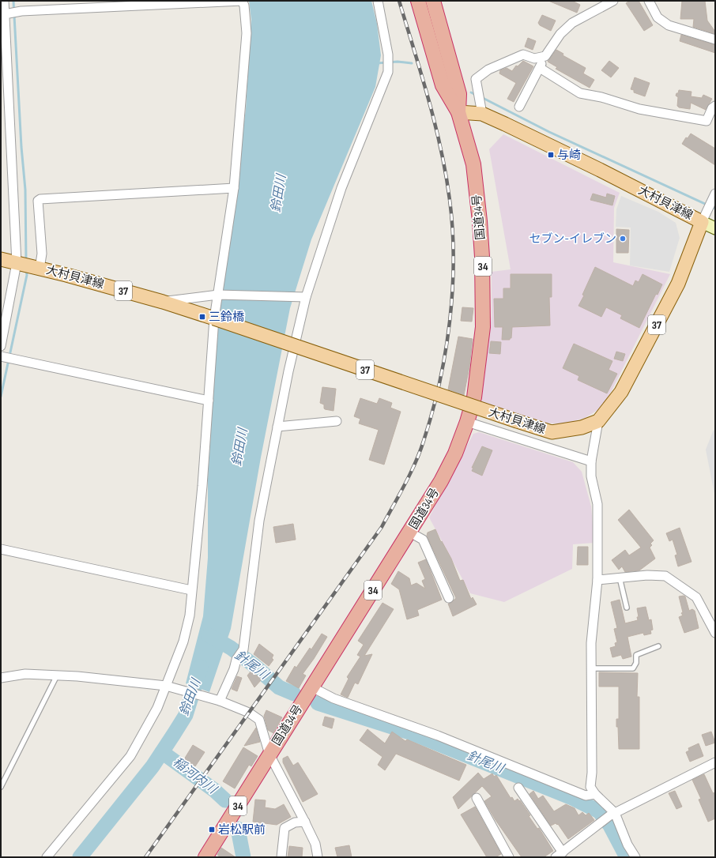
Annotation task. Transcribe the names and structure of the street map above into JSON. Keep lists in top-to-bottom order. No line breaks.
{"streets":{"highway":["国道34号","34"],"main road":["大村貝津線","37"]},"crossings":[["大村貝津線","国道34号"]],"water":["鈴田川","針尾川","稲河内川"],"places":{"transit":["与崎","三鈴橋","岩松駅前"],"other":["セブン-イレブン"]}}
